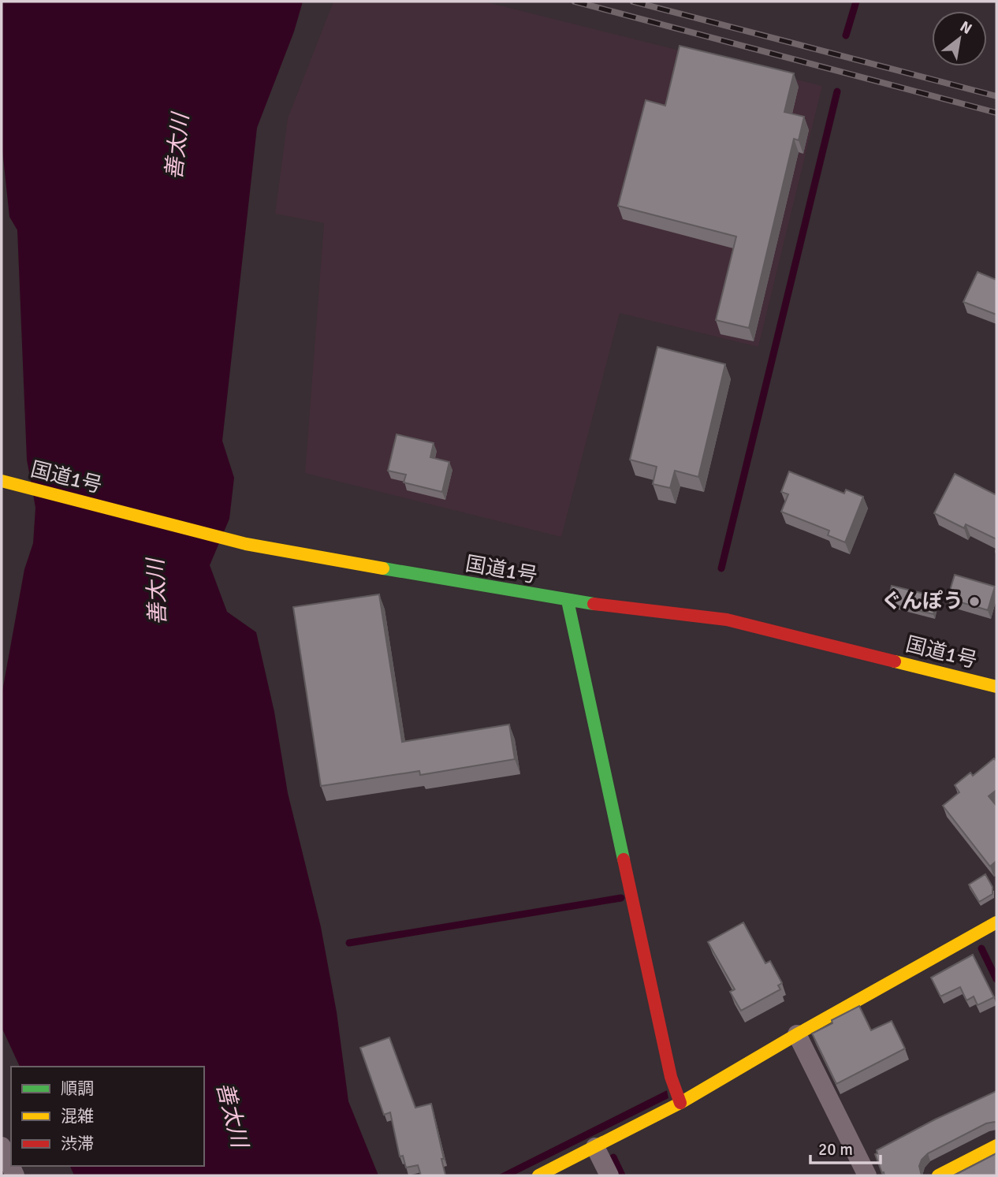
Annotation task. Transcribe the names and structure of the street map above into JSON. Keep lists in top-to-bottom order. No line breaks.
{"streets":{"main road":["国道1号"]},"water":["善太川"],"places":["ぐんぽう"],"legend":["順調","混雑","渋滞"],"scale_bar":"20 m","north":"top right"}
